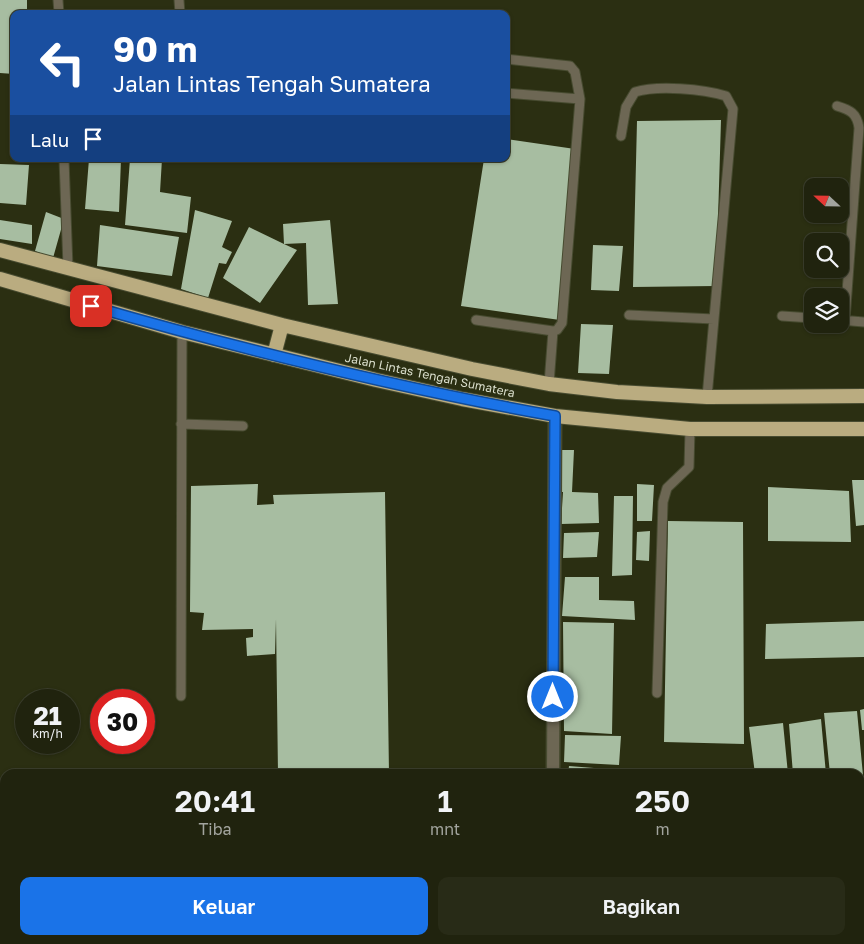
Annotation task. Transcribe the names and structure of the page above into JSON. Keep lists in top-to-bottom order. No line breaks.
{"streets":{"highway":["Jalan Lintas Tengah Sumatera"]},"north":"left","page":{"turn":["90 m","Jalan Lintas Tengah Sumatera"],"then":"Lalu","speed":"21 km/h","limit":"30","eta":["20:41","Tiba","1","mnt","250","m"],"buttons":["Keluar","Bagikan"]}}
